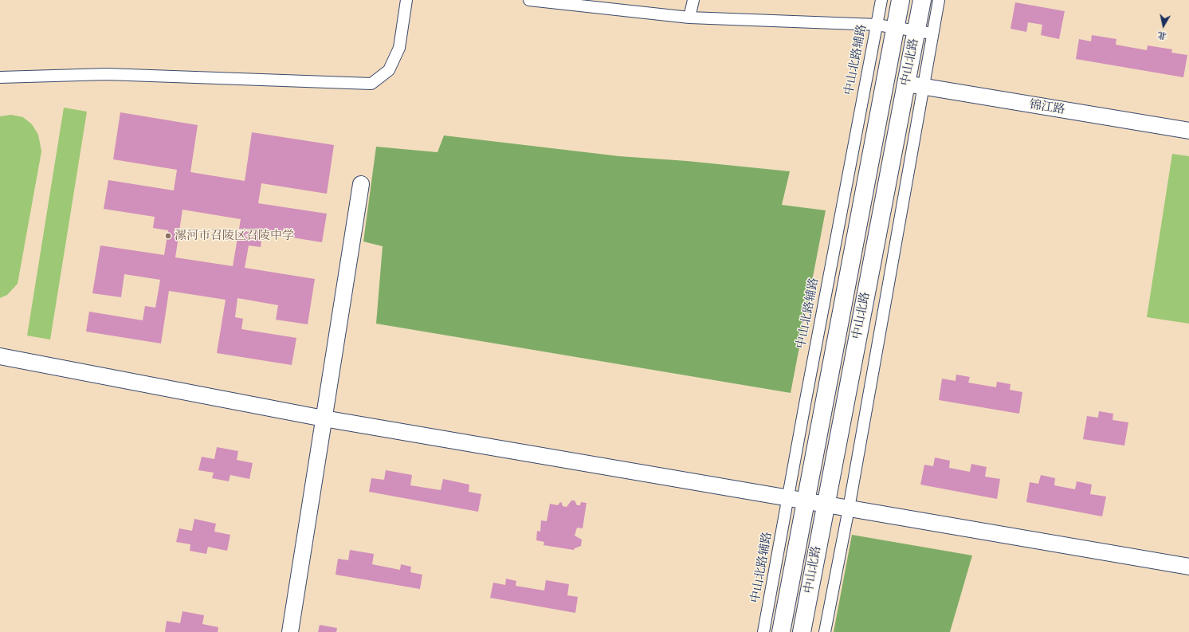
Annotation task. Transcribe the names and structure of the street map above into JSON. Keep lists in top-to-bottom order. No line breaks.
{"streets":{"main road":["中山北路"],"street":["中山北路辅路","锦江路"]},"crossings":[["中山北路","锦江路"]],"places":["漯河市召陵区召陵中学"],"north":"bottom"}
